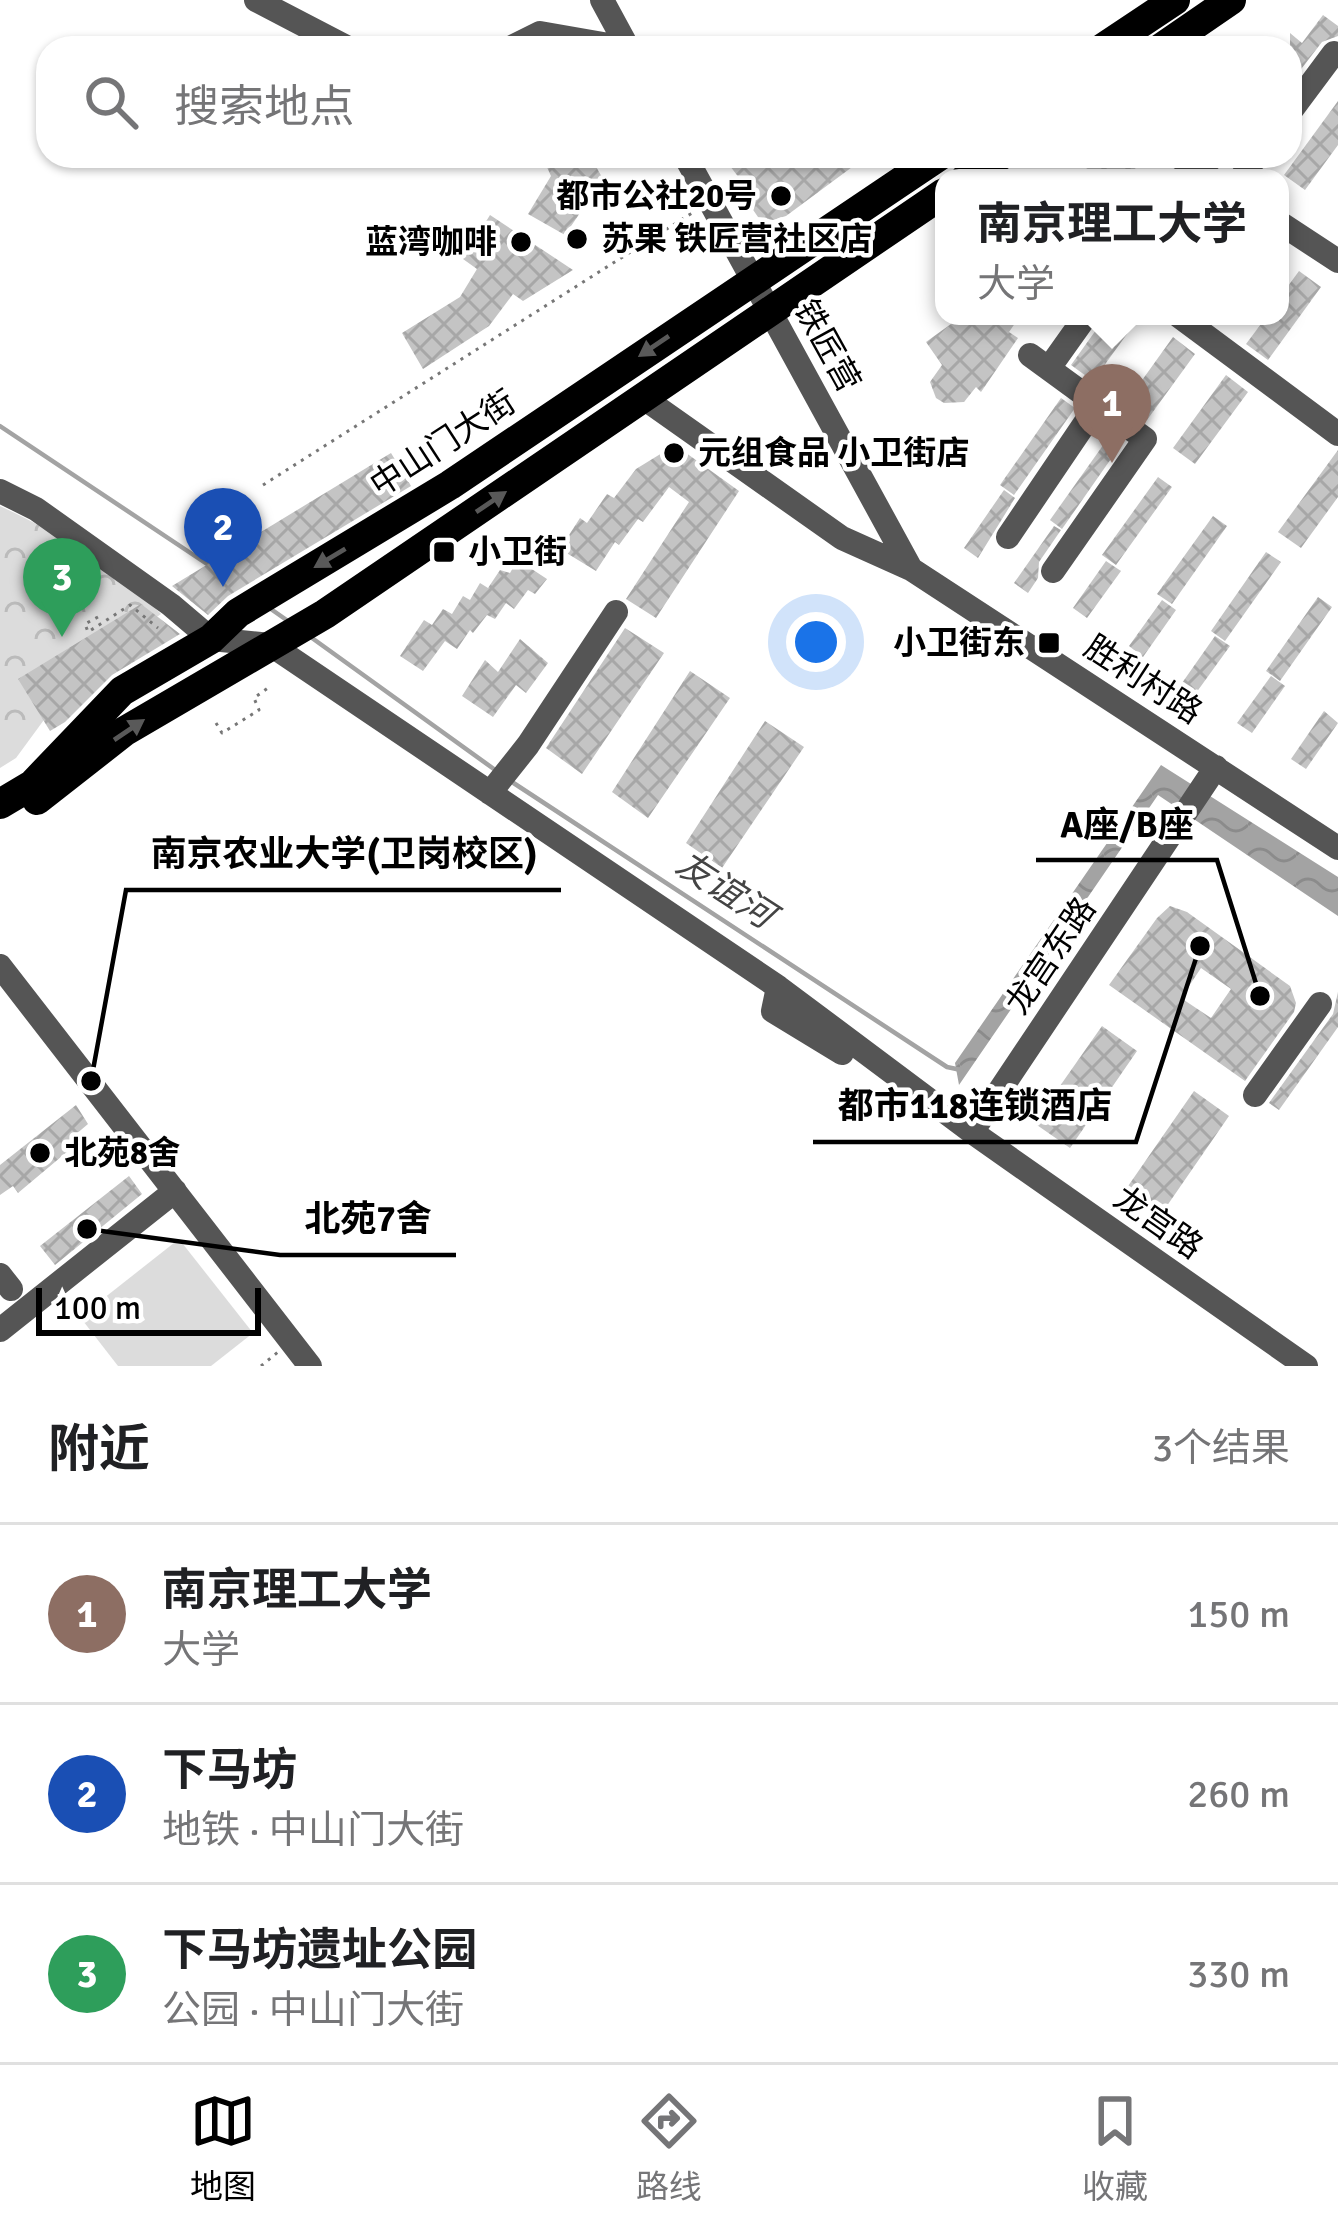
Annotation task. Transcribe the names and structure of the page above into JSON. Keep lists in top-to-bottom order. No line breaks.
{"streets":{"main road":["中山门大街"],"street":["铁匠营","胜利村路","龙宫东路","龙宫路"]},"crossings":[["铁匠营","中山门大街"],["铁匠营","胜利村路"],["胜利村路","龙宫东路"],["龙宫东路","龙宫路"]],"water":["友谊河"],"places":{"other":["都市公社20号","苏果 铁匠营社区店","蓝湾咖啡","元组食品 小卫街店","都市118连锁酒店","A座/B座","南京农业大学(卫岗校区)","北苑8舍","北苑7舍"],"transit":["小卫街","小卫街东"]},"scale_bar":"100 m","page":{"search":"搜索地点","popup":["南京理工大学","大学"],"pins":["1","2","3"],"scale":"100 m","heading":["附近","3个结果"],"list":[{"mark":"1","name":"南京理工大学","note":"大学","value":"150 m"},{"mark":"2","name":"下马坊","note":"地铁 · 中山门大街","value":"260 m"},{"mark":"3","name":"下马坊遗址公园","note":"公园 · 中山门大街","value":"330 m"}],"nav":["地图","路线","收藏"]}}
